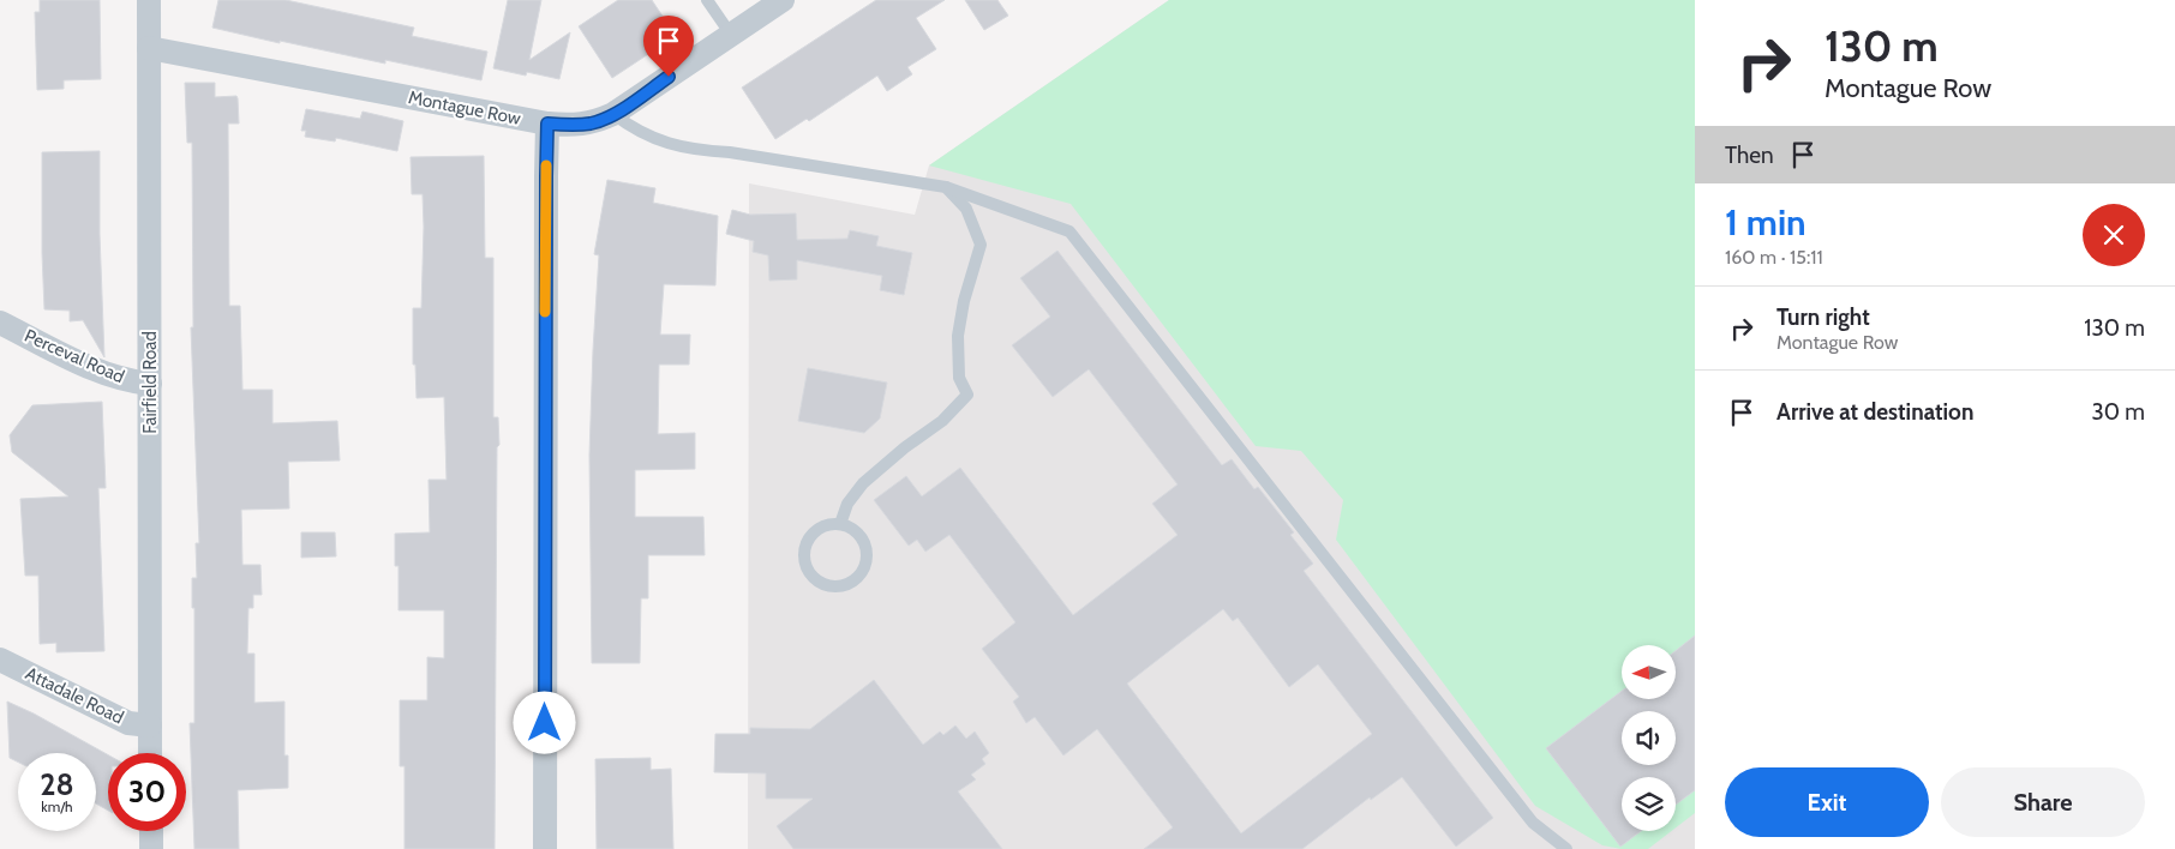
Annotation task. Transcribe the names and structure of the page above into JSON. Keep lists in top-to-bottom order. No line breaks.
{"streets":{"street":["Montague Row","Perceval Road","Fairfield Road","Attadale Road"]},"crossings":[["Montague Row","Fairfield Road"],["Perceval Road","Fairfield Road"],["Fairfield Road","Attadale Road"]],"north":"left","page":{"turn":["130 m","Montague Row"],"then":"Then","heading":["1 min","160 m · 15:11"],"list":[{"name":"Turn right","note":"Montague Row","value":"130 m"},{"name":"Arrive at destination","value":"30 m"}],"speed":"28 km/h","limit":"30","buttons":["Exit","Share"]}}
